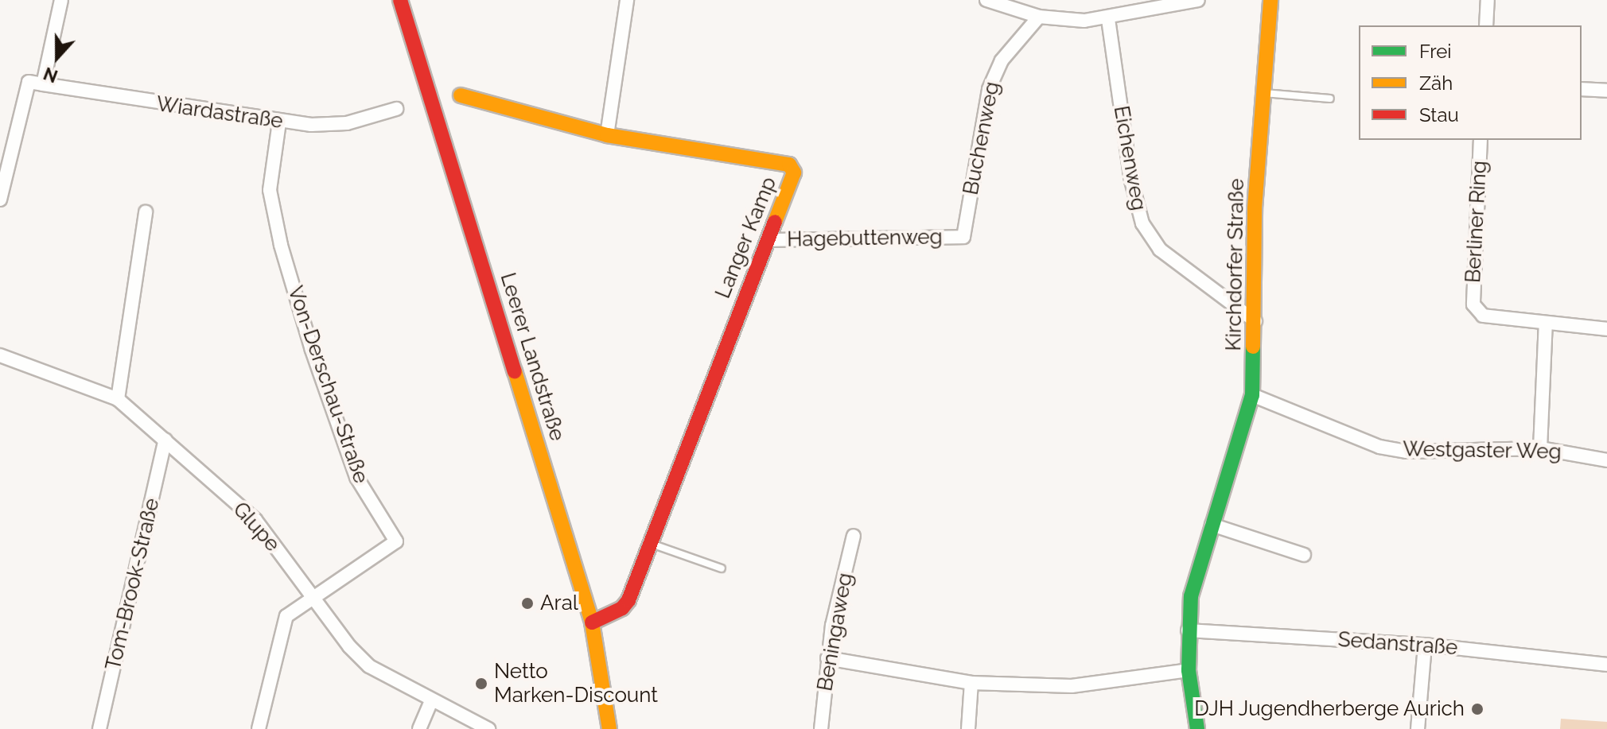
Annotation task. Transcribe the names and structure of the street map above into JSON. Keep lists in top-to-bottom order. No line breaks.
{"streets":{"street":["Wiardastraße","Buchenweg","Eichenweg","Berliner Ring","Langer Kamp","Hagebuttenweg","Kirchdorfer Straße","Leerer Landstraße","Von-Derschau-Straße","Westgaster Weg","Glupe","Tom-Brook-Straße","Beningaweg","Sedanstraße"]},"crossings":[["Wiardastraße","Von-Derschau-Straße"],["Buchenweg","Hagebuttenweg"],["Eichenweg","Kirchdorfer Straße"],["Langer Kamp","Hagebuttenweg"],["Langer Kamp","Leerer Landstraße"],["Kirchdorfer Straße","Westgaster Weg"],["Kirchdorfer Straße","Sedanstraße"],["Von-Derschau-Straße","Glupe"],["Glupe","Tom-Brook-Straße"]],"places":["Aral","Netto Marken-Discount","DJH Jugendherberge Aurich"],"legend":["Frei","Zäh","Stau"],"north":"bottom"}
